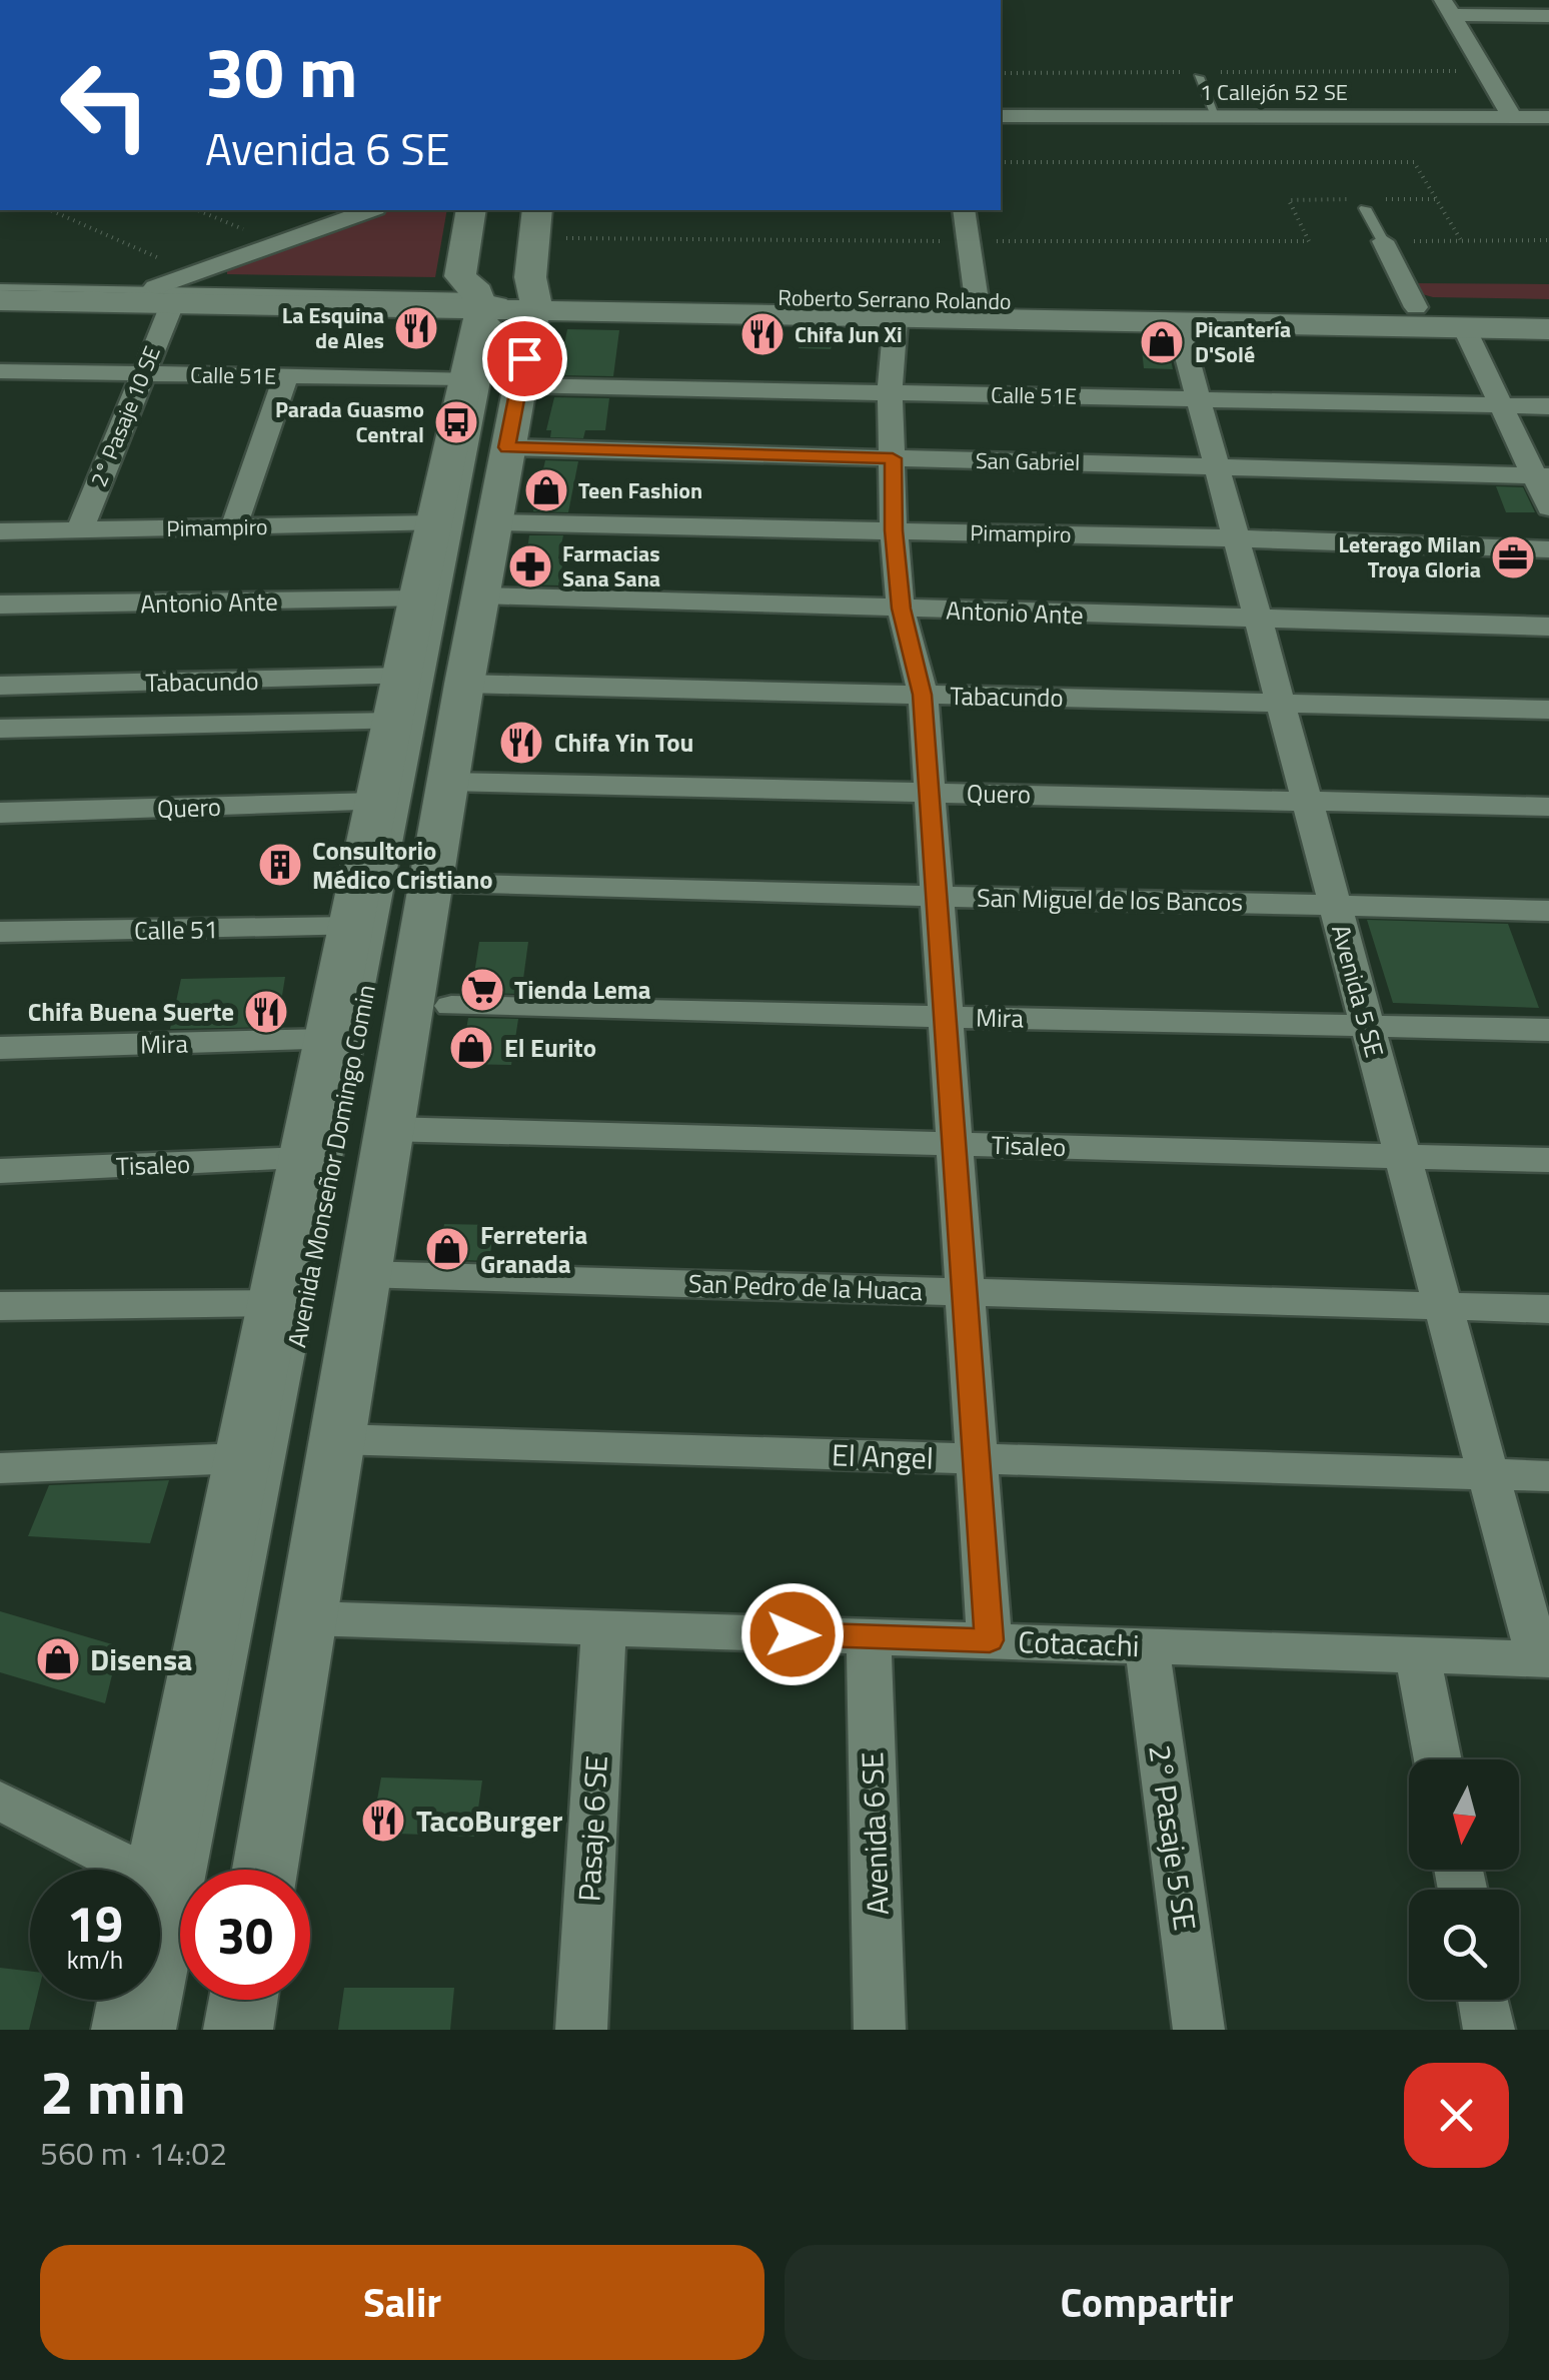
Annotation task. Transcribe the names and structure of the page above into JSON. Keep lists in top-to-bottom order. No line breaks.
{"streets":{"main road":["Roberto Serrano Rolando","Avenida Monseñor Domingo Comin"],"street":["1 Callejón 52 SE","Calle 51E","2° Pasaje 10 SE","San Gabriel","Pimampiro","Antonio Ante","Tabacundo","Quero","San Miguel de los Bancos","Calle 51","Avenida 5 SE","Mira","Tisaleo","San Pedro de la Huaca","El Angel","Cotacachi","Pasaje 6 SE","Avenida 6 SE","2° Pasaje 5 SE"]},"crossings":[["Roberto Serrano Rolando","2° Pasaje 10 SE"],["Roberto Serrano Rolando","Avenida 5 SE"],["Roberto Serrano Rolando","Avenida Monseñor Domingo Comin"],["Calle 51E","2° Pasaje 10 SE"],["Calle 51E","Avenida 5 SE"],["Calle 51E","Avenida Monseñor Domingo Comin"],["2° Pasaje 10 SE","Pimampiro"],["San Gabriel","Avenida 5 SE"],["San Gabriel","Avenida Monseñor Domingo Comin"],["Pimampiro","Avenida 5 SE"],["Pimampiro","Avenida Monseñor Domingo Comin"],["Antonio Ante","Avenida 5 SE"],["Antonio Ante","Avenida Monseñor Domingo Comin"],["Tabacundo","Avenida 5 SE"],["Tabacundo","Avenida Monseñor Domingo Comin"],["Quero","Avenida 5 SE"],["Quero","Avenida Monseñor Domingo Comin"],["San Miguel de los Bancos","Avenida 5 SE"],["San Miguel de los Bancos","Avenida Monseñor Domingo Comin"],["Calle 51","Avenida Monseñor Domingo Comin"],["Avenida 5 SE","Mira"],["Avenida 5 SE","Tisaleo"],["Avenida 5 SE","San Pedro de la Huaca"],["Avenida 5 SE","El Angel"],["Avenida 5 SE","Cotacachi"],["Mira","Avenida Monseñor Domingo Comin"],["Tisaleo","Avenida Monseñor Domingo Comin"],["Avenida Monseñor Domingo Comin","San Pedro de la Huaca"],["Avenida Monseñor Domingo Comin","El Angel"],["Avenida Monseñor Domingo Comin","Cotacachi"],["Cotacachi","Pasaje 6 SE"],["Cotacachi","Avenida 6 SE"],["Cotacachi","2° Pasaje 5 SE"]],"places":{"restaurant":["La Esquina de Ales","Chifa Jun Xi","Chifa Yin Tou","Chifa Buena Suerte","TacoBurger"],"shop":["Picantería D'Solé","Teen Fashion","El Eurito","Ferreteria Granada","Disensa"],"bus stop":["Parada Guasmo Central"],"office":["Leterago Milan Troya Gloria"],"pharmacy":["Farmacias Sana Sana"],"building":["Consultorio Médico Cristiano"],"supermarket":["Tienda Lema"]},"north":"bottom","page":{"turn":["30 m","Avenida 6 SE"],"speed":"19 km/h","limit":"30","heading":["2 min","560 m · 14:02"],"buttons":["Salir","Compartir"]}}
